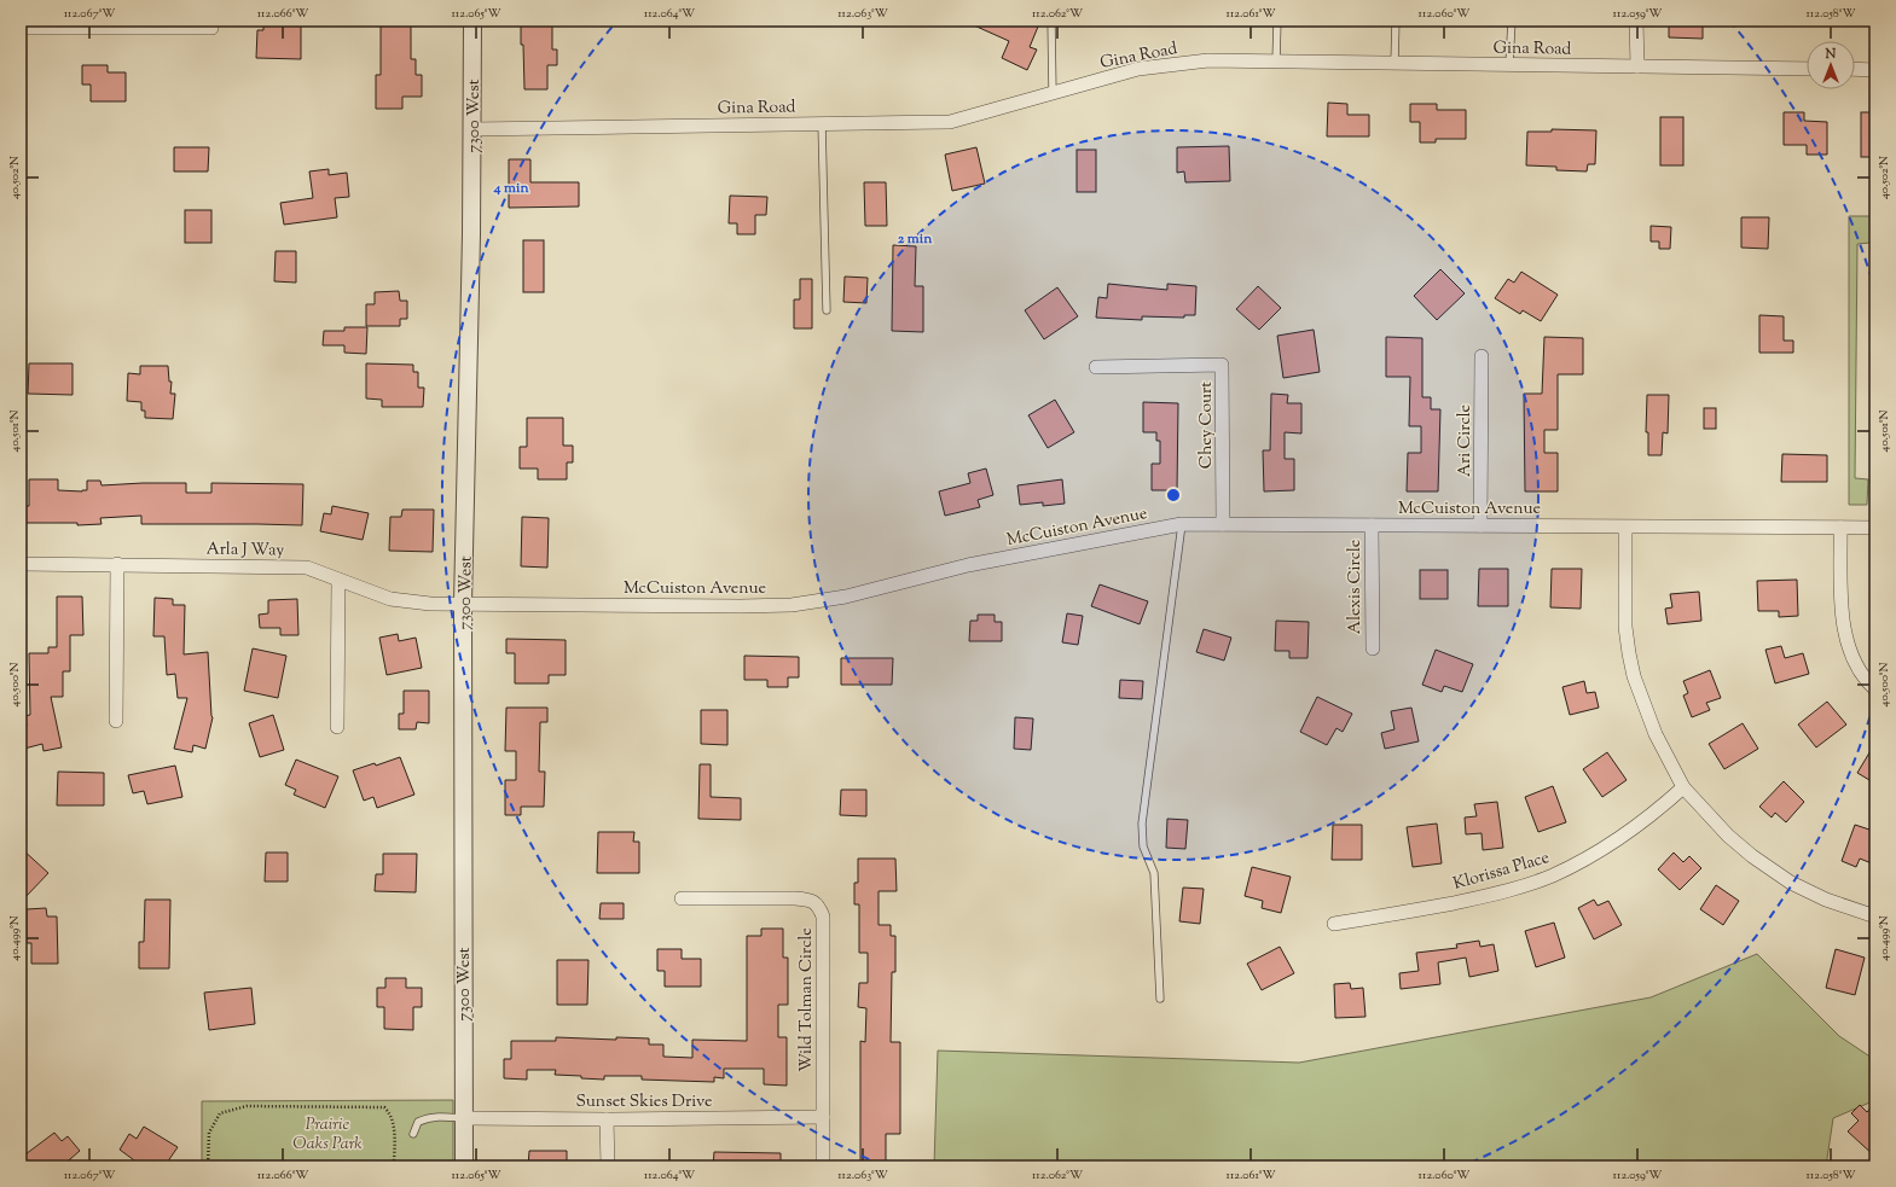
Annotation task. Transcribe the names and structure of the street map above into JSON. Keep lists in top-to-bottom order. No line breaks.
{"streets":{"street":["Gina Road","7300 West","Chey Court","Ari Circle","McCuiston Avenue","Arla J Way","Alexis Circle","Klorissa Place","Wild Tolman Circle","Sunset Skies Drive"]},"crossings":[["Gina Road","7300 West"],["7300 West","McCuiston Avenue"],["7300 West","Arla J Way"],["7300 West","Sunset Skies Drive"],["Chey Court","McCuiston Avenue"],["Ari Circle","McCuiston Avenue"],["McCuiston Avenue","Arla J Way"],["McCuiston Avenue","Alexis Circle"],["Wild Tolman Circle","Sunset Skies Drive"]],"parks":["Prairie Oaks Park"],"north":"top","coordinates":["112.067°W","112.066°W","112.065°W","112.064°W","112.063°W","112.062°W","112.061°W","112.060°W","112.059°W","112.058°W","40.502°N","40.501°N","40.500°N","40.499°N"],"rings":["4 min","2 min"]}
